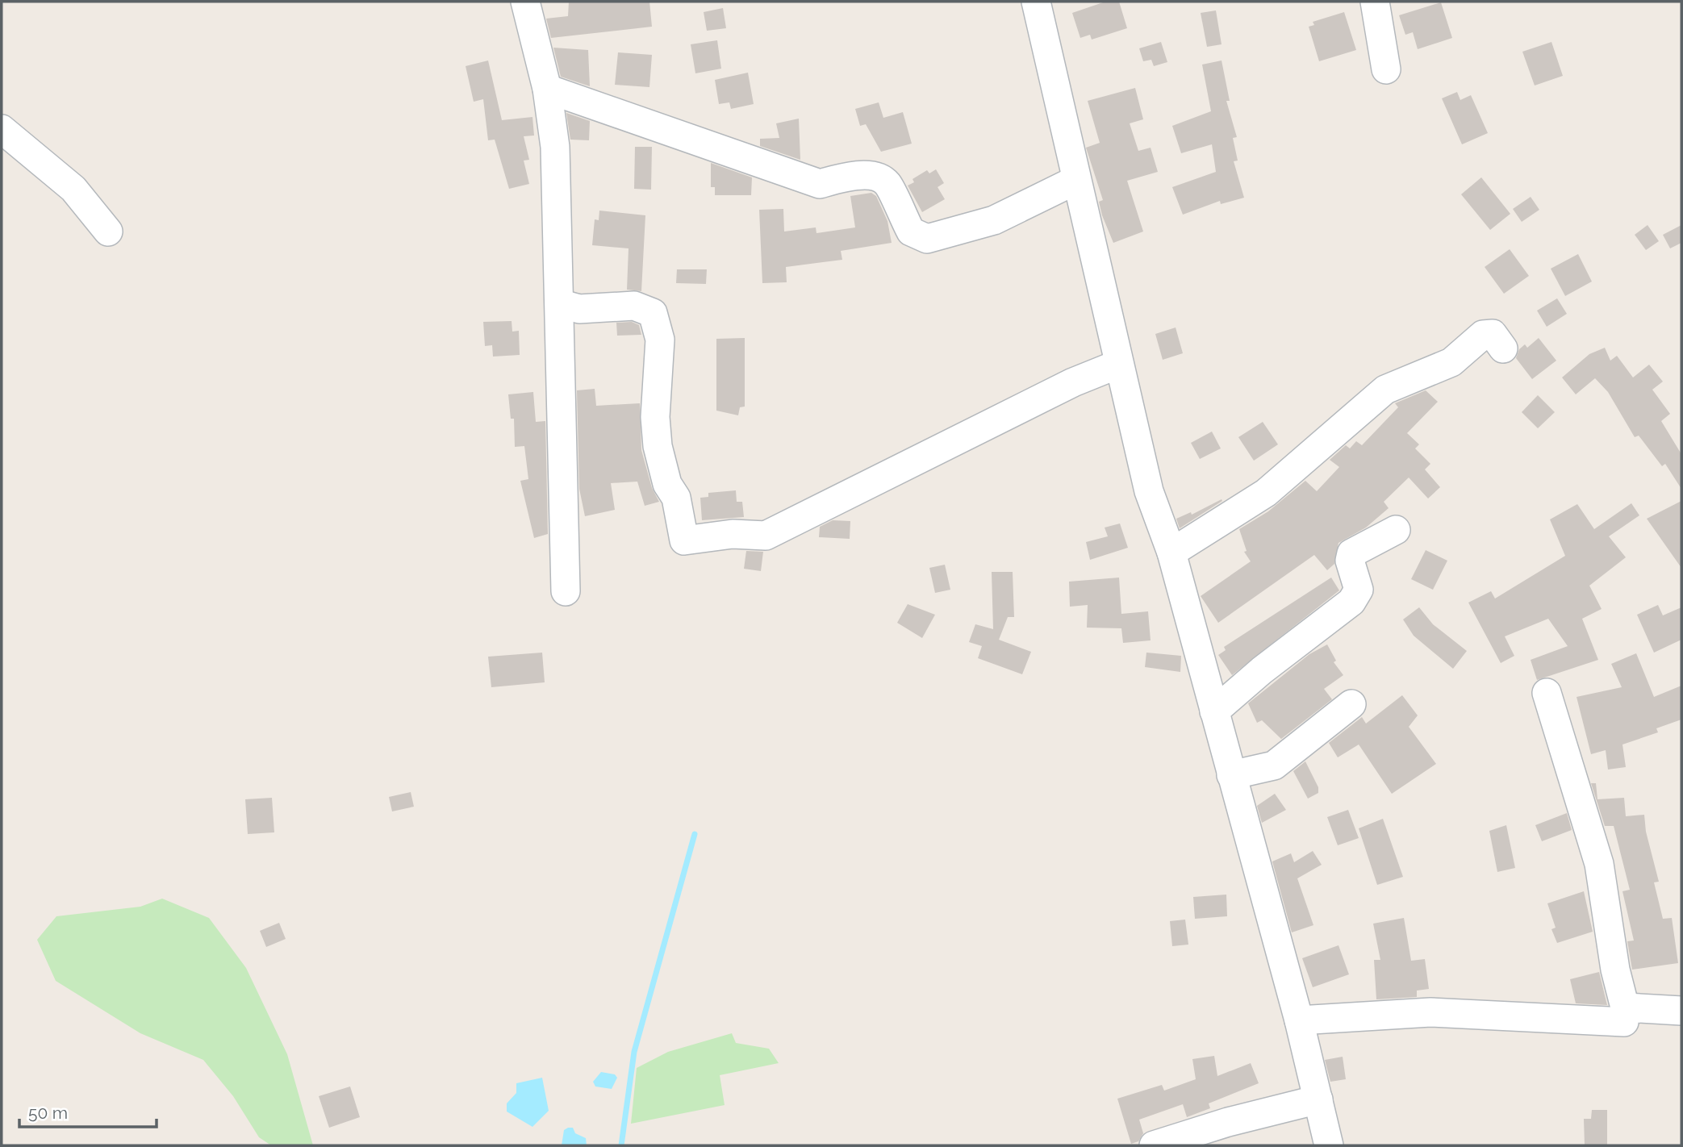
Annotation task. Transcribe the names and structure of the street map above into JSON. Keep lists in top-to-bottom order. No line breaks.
{"scale_bar":"50 m"}
